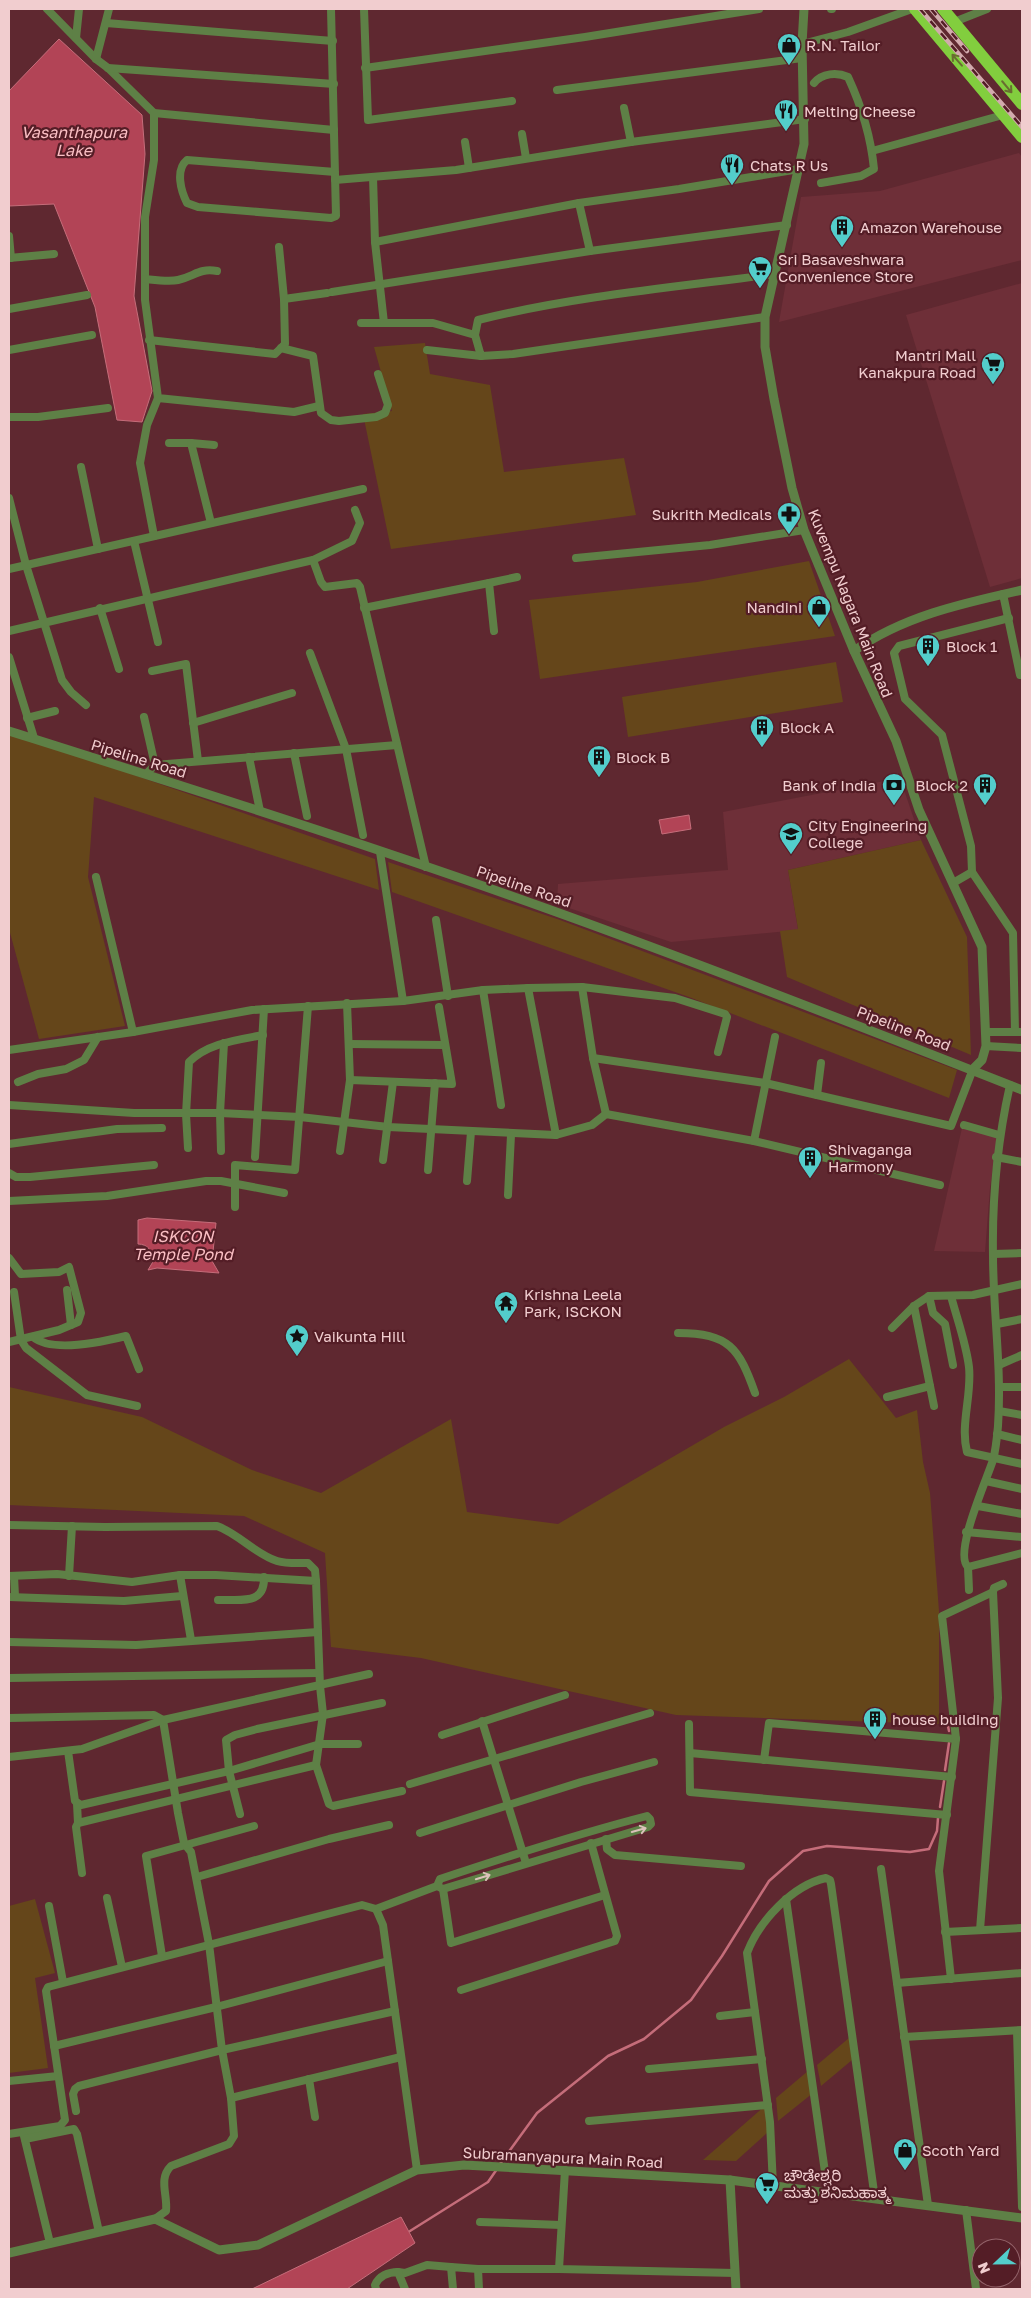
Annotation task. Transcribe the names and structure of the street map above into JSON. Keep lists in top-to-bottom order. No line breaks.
{"streets":{"street":["Kuvempu Nagara Main Road","Pipeline Road","Subramanyapura Main Road"]},"crossings":[["Kuvempu Nagara Main Road","Pipeline Road"]],"water":["Vasanthapura Lake","ISKCON Temple Pond"],"places":{"shop":["R.N. Tailor","Nandini","Scoth Yard"],"restaurant":["Melting Cheese","Chats R Us"],"building":["Amazon Warehouse","Block 1","Block A","Block B","Block 2","Shivaganga Harmony","house building"],"supermarket":["Sri Basaveshwara Convenience Store","Mantri Mall Kanakpura Road","ಚೌಡೇಶ್ವರಿ ಮತ್ತು ಶನಿಮಹಾತ್ಮ"],"pharmacy":["Sukrith Medicals"],"bank":["Bank of India"],"school or university":["City Engineering College"],"temple":["Krishna Leela Park, ISCKON"],"place":["Vaikunta Hill"]},"north":"left"}
